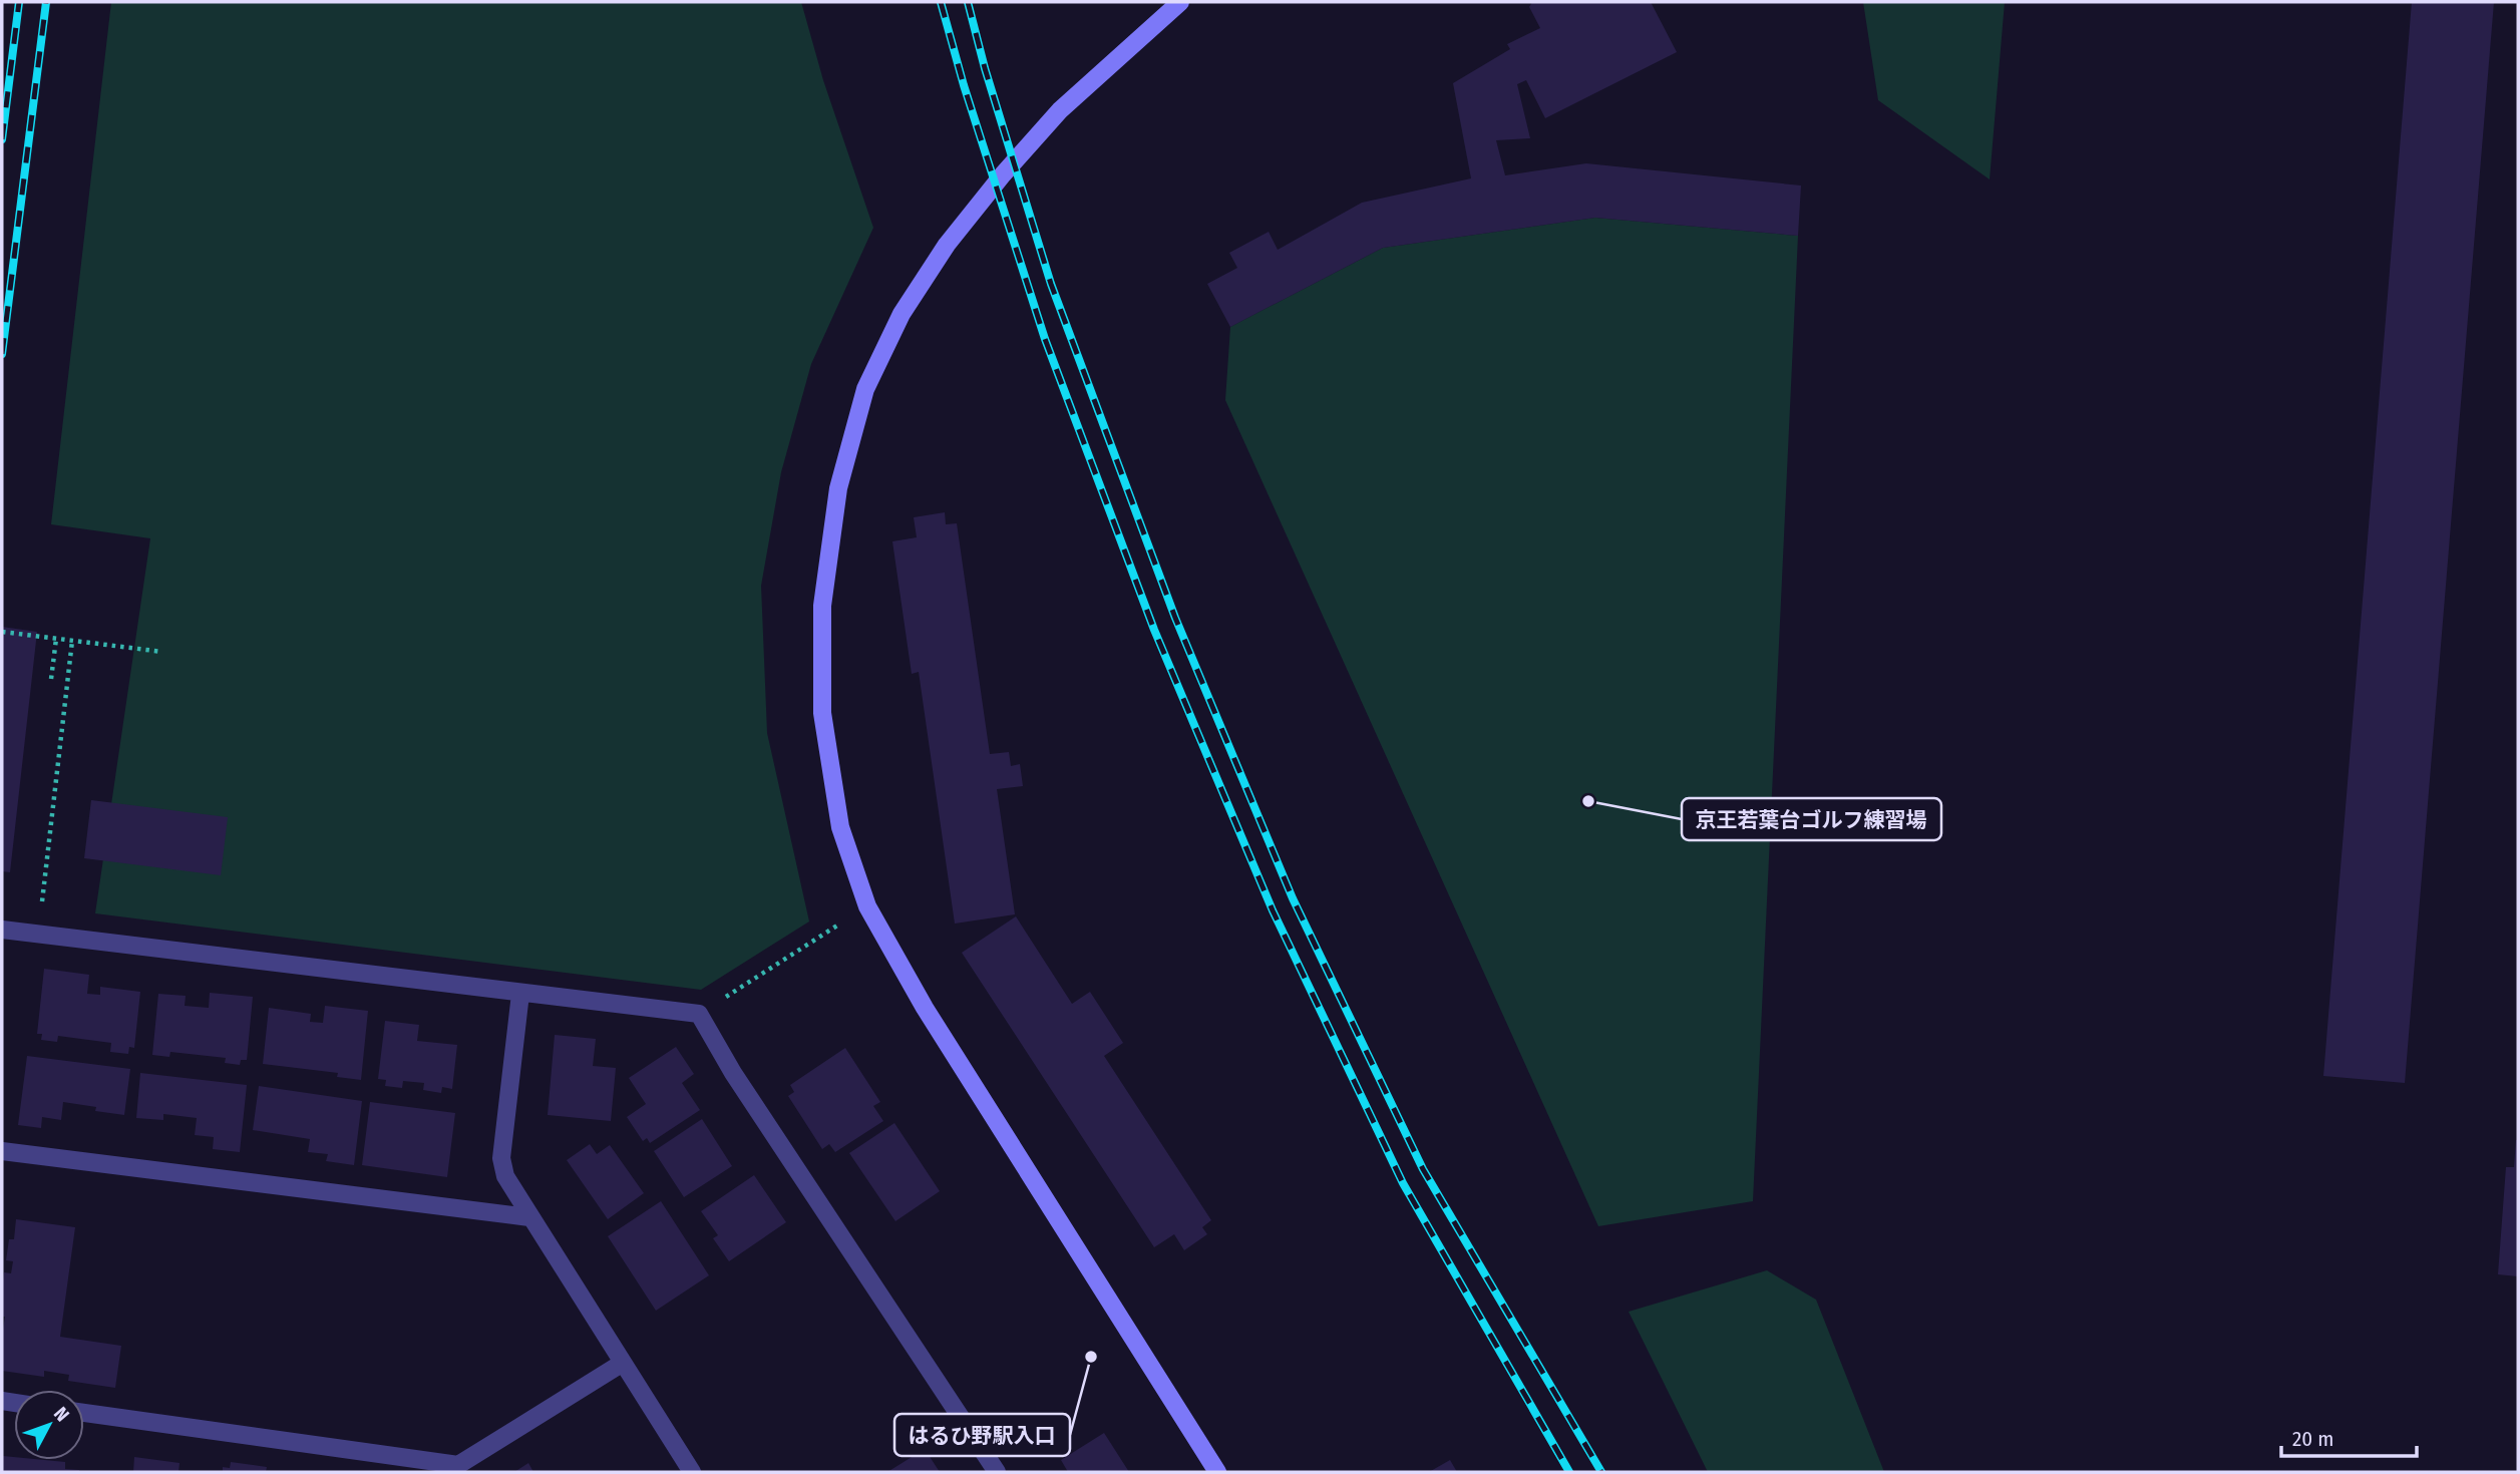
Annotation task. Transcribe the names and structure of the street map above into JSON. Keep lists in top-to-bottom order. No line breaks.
{"places":["京王若葉台ゴルフ練習場","はるひ野駅入口"],"scale_bar":"20 m","north":"top right"}
